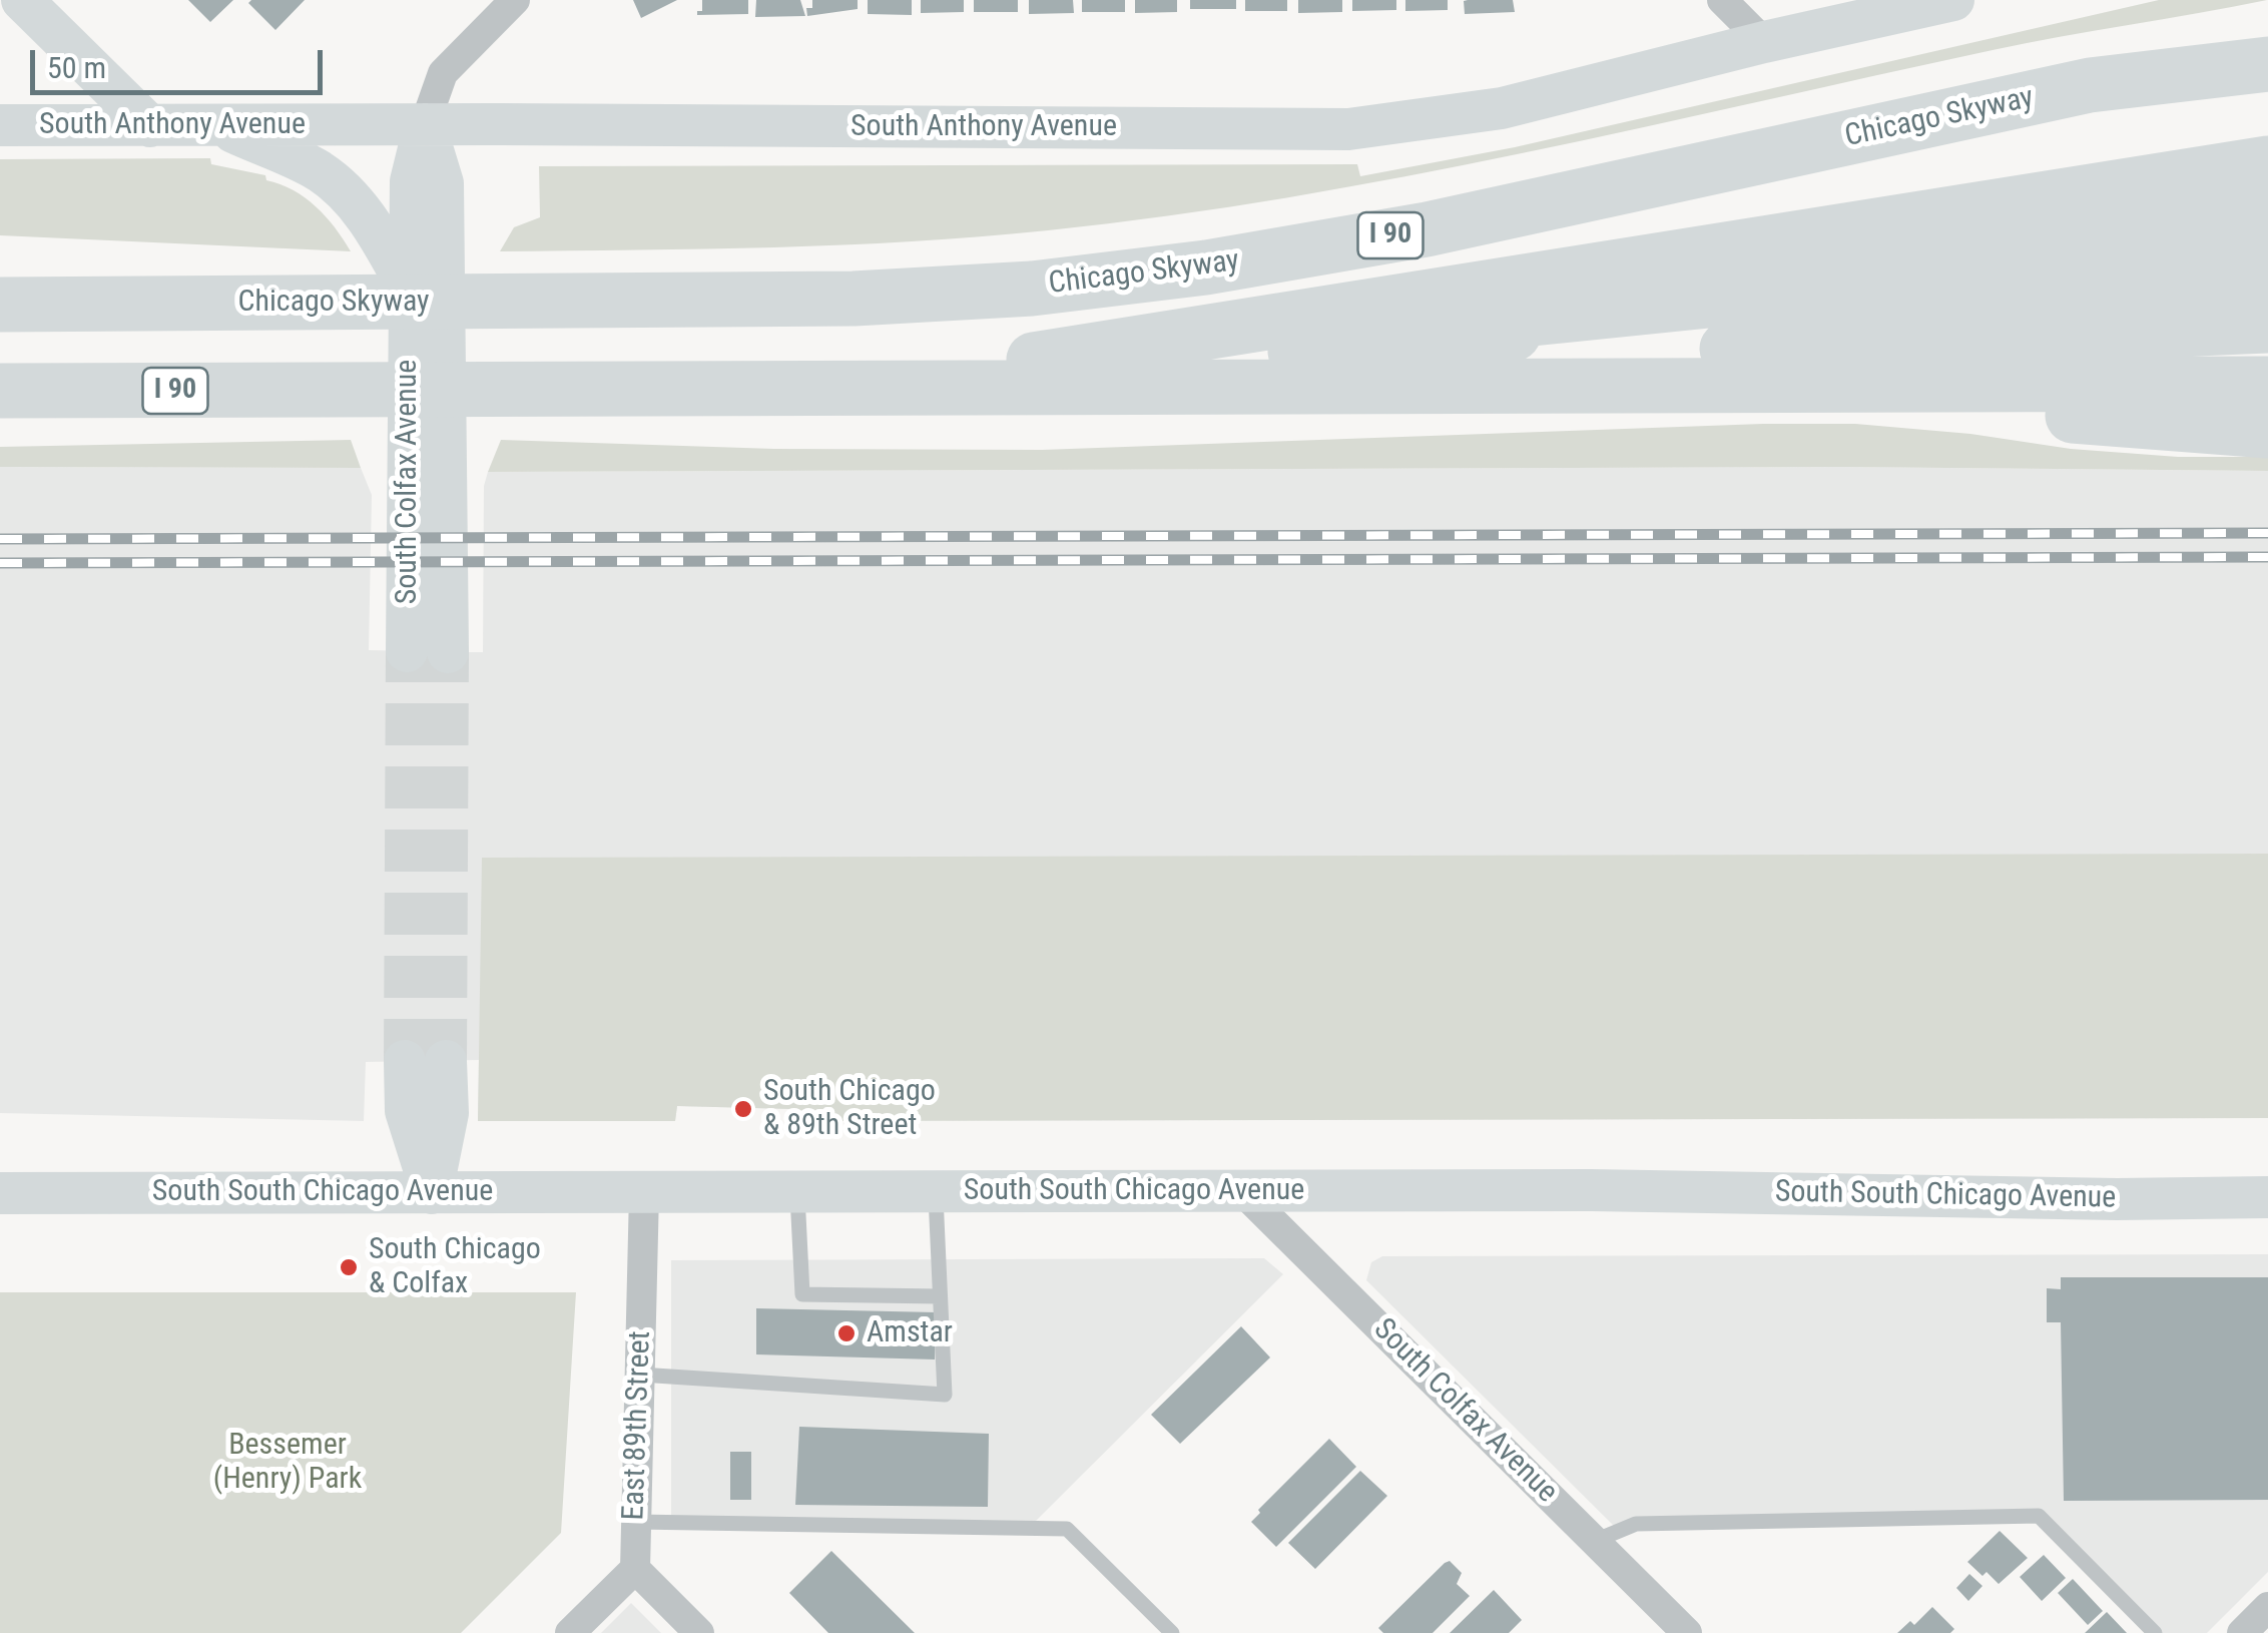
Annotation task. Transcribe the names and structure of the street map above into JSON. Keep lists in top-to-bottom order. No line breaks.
{"streets":{"highway":["Chicago Skyway","I 90"],"main road":["South Anthony Avenue","South Colfax Avenue","South South Chicago Avenue"],"street":["East 89th Street"]},"crossings":[["South Anthony Avenue","South Colfax Avenue"],["South Colfax Avenue","South South Chicago Avenue"],["South South Chicago Avenue","East 89th Street"]],"parks":["Bessemer (Henry) Park"],"places":["South Chicago & 89th Street","South Chicago & Colfax","Amstar"],"scale_bar":"50 m"}
